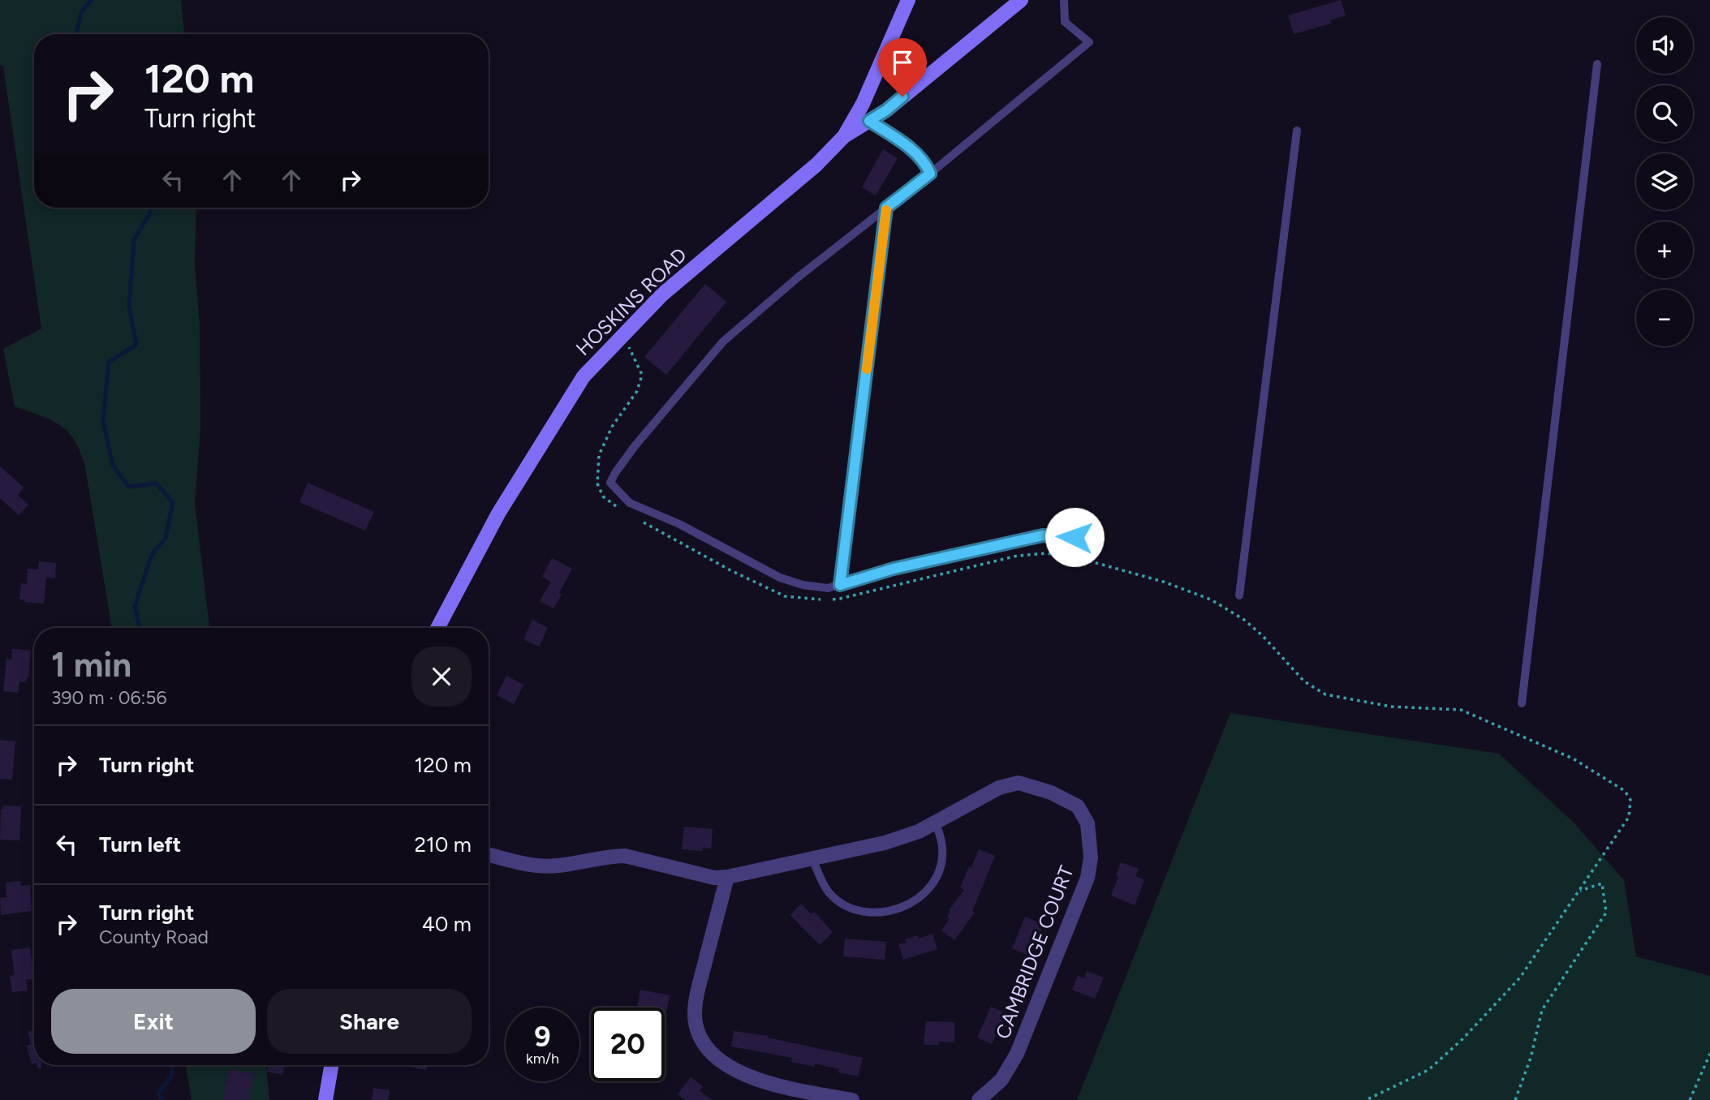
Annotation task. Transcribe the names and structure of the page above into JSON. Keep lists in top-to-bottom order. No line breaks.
{"streets":{"street":["HOSKINS ROAD","CAMBRIDGE COURT"]},"page":{"map_buttons":["+","−"],"turn":["120 m","Turn right"],"heading":["1 min","390 m · 06:56"],"list":[{"name":"Turn right","value":"120 m"},{"name":"Turn left","value":"210 m"},{"name":"Turn right","note":"County Road","value":"40 m"}],"buttons":["Exit","Share"],"speed":"9 km/h","limit":"20"}}
